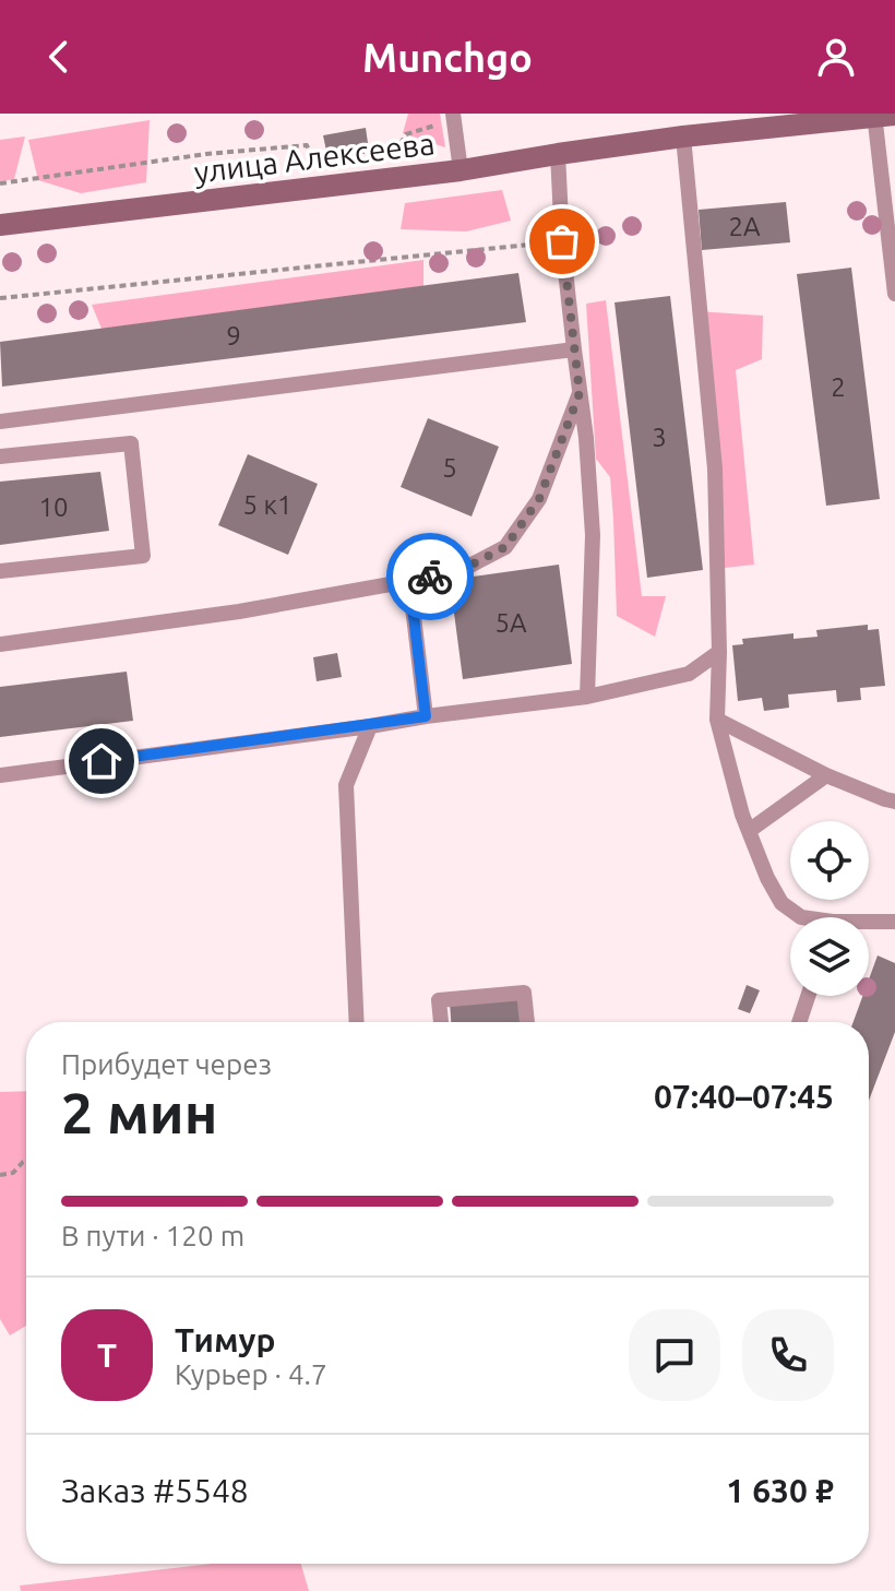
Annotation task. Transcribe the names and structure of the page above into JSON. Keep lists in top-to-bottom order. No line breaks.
{"streets":{"street":["улица Алексеева"]},"house_numbers":["2А","9","2","3","5","5 к1","10","5А"],"page":{"header":"Munchgo","heading":["2 мин","Прибудет через","07:40–07:45"],"panel":["Тимур","Курьер · 4.7","Заказ #5548","1 630 ₽"],"bar":"В пути · 120 m","round":"Т"}}
